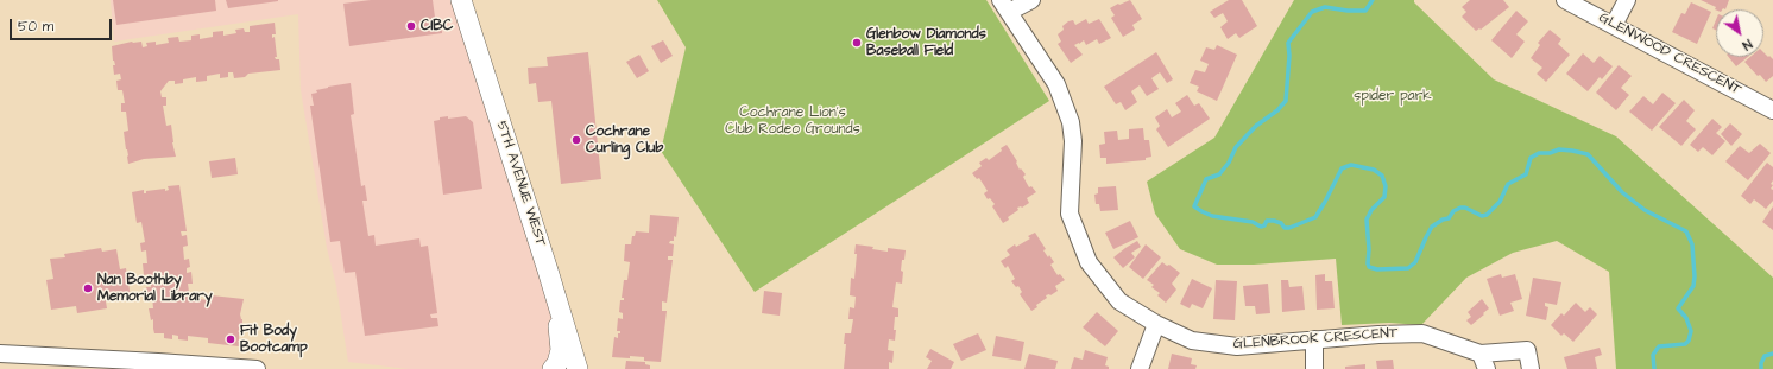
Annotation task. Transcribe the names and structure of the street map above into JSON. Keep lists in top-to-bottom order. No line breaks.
{"streets":{"street":["GLENWOOD CRESCENT","5TH AVENUE WEST","GLENBROOK CRESCENT"]},"parks":["spider park","Cochrane Lion's Club Rodeo Grounds"],"places":["CIBC","Glenbow Diamonds Baseball Field","Cochrane Curling Club","Nan Boothby Memorial Library","Fit Body Bootcamp"],"scale_bar":"50 m","north":"bottom right"}
